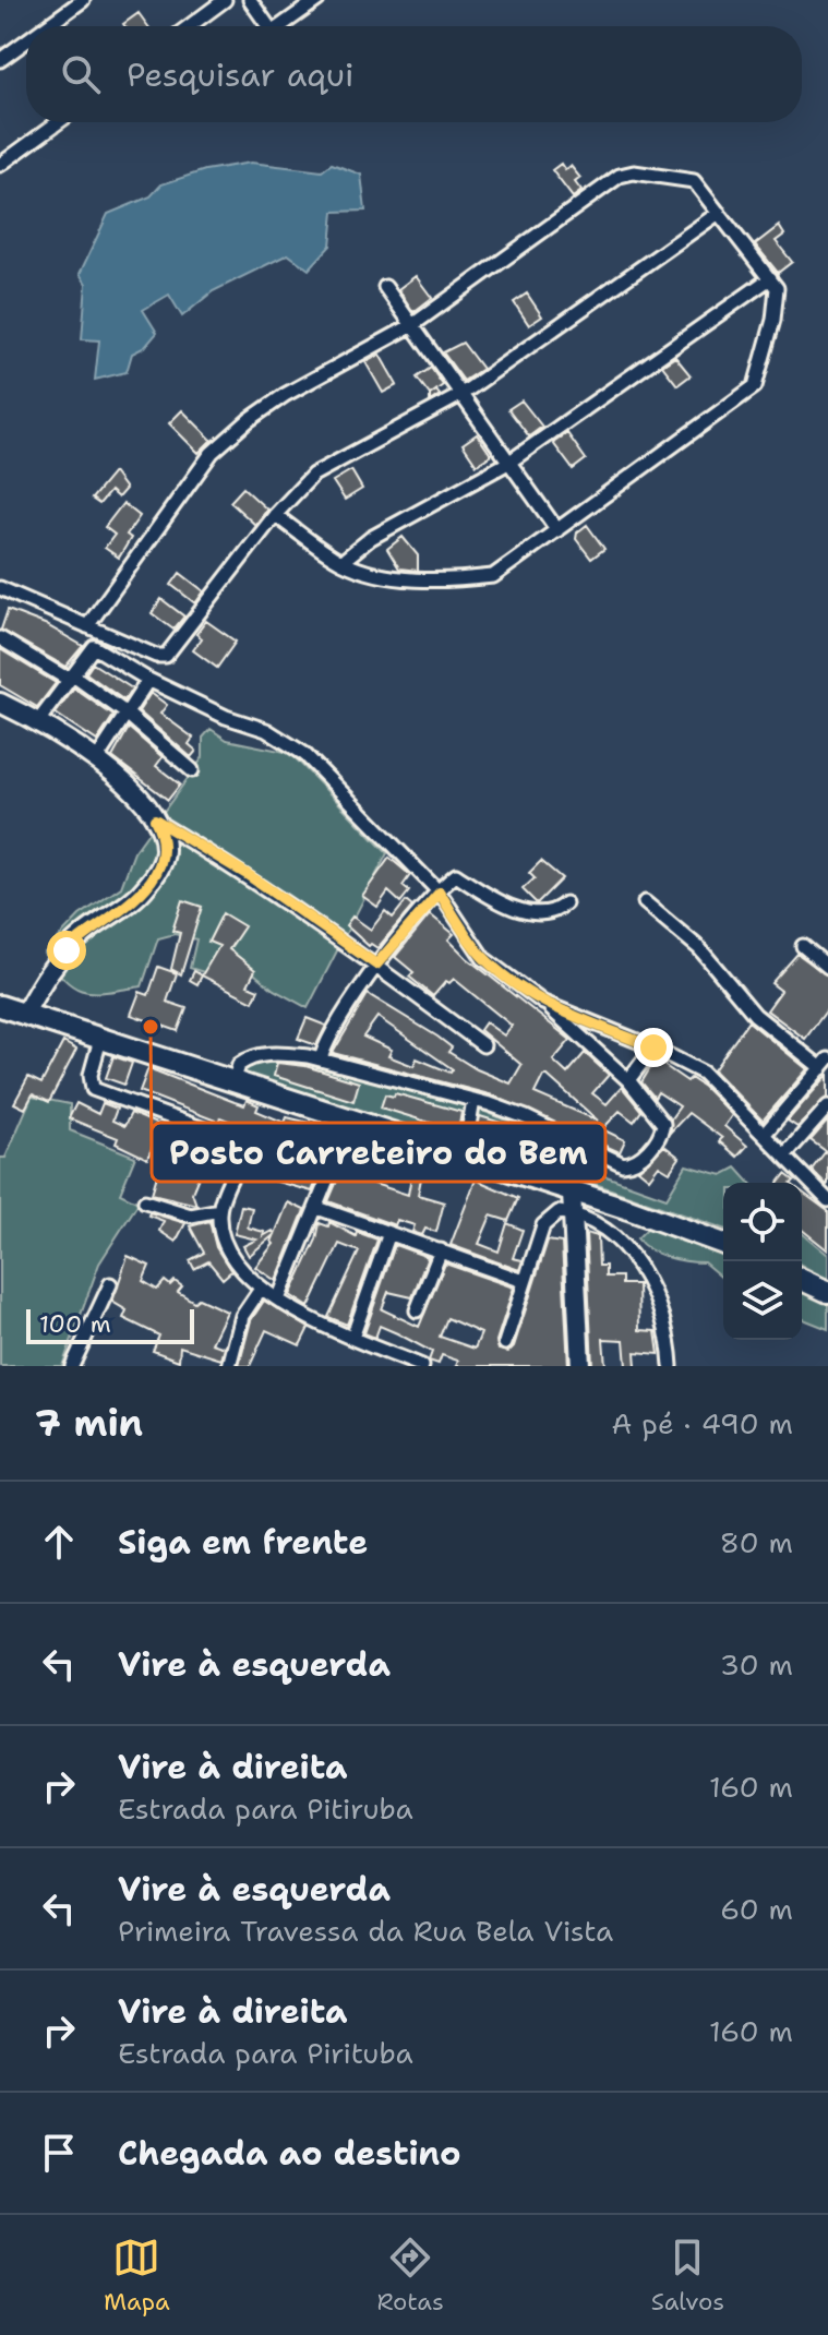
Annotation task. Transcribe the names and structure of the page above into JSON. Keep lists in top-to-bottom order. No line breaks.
{"places":["Posto Carreteiro do Bem"],"scale_bar":"100 m","page":{"search":"Pesquisar aqui","scale":"100 m","heading":["7 min","A pé · 490 m"],"list":[["Siga em frente","80 m"],["Vire à esquerda","30 m"],["Vire à direita","Estrada para Pitiruba","160 m"],["Vire à esquerda","Primeira Travessa da Rua Bela Vista","60 m"],["Vire à direita","Estrada para Pirituba","160 m"],"Chegada ao destino"],"nav":["Mapa","Rotas","Salvos"]}}
